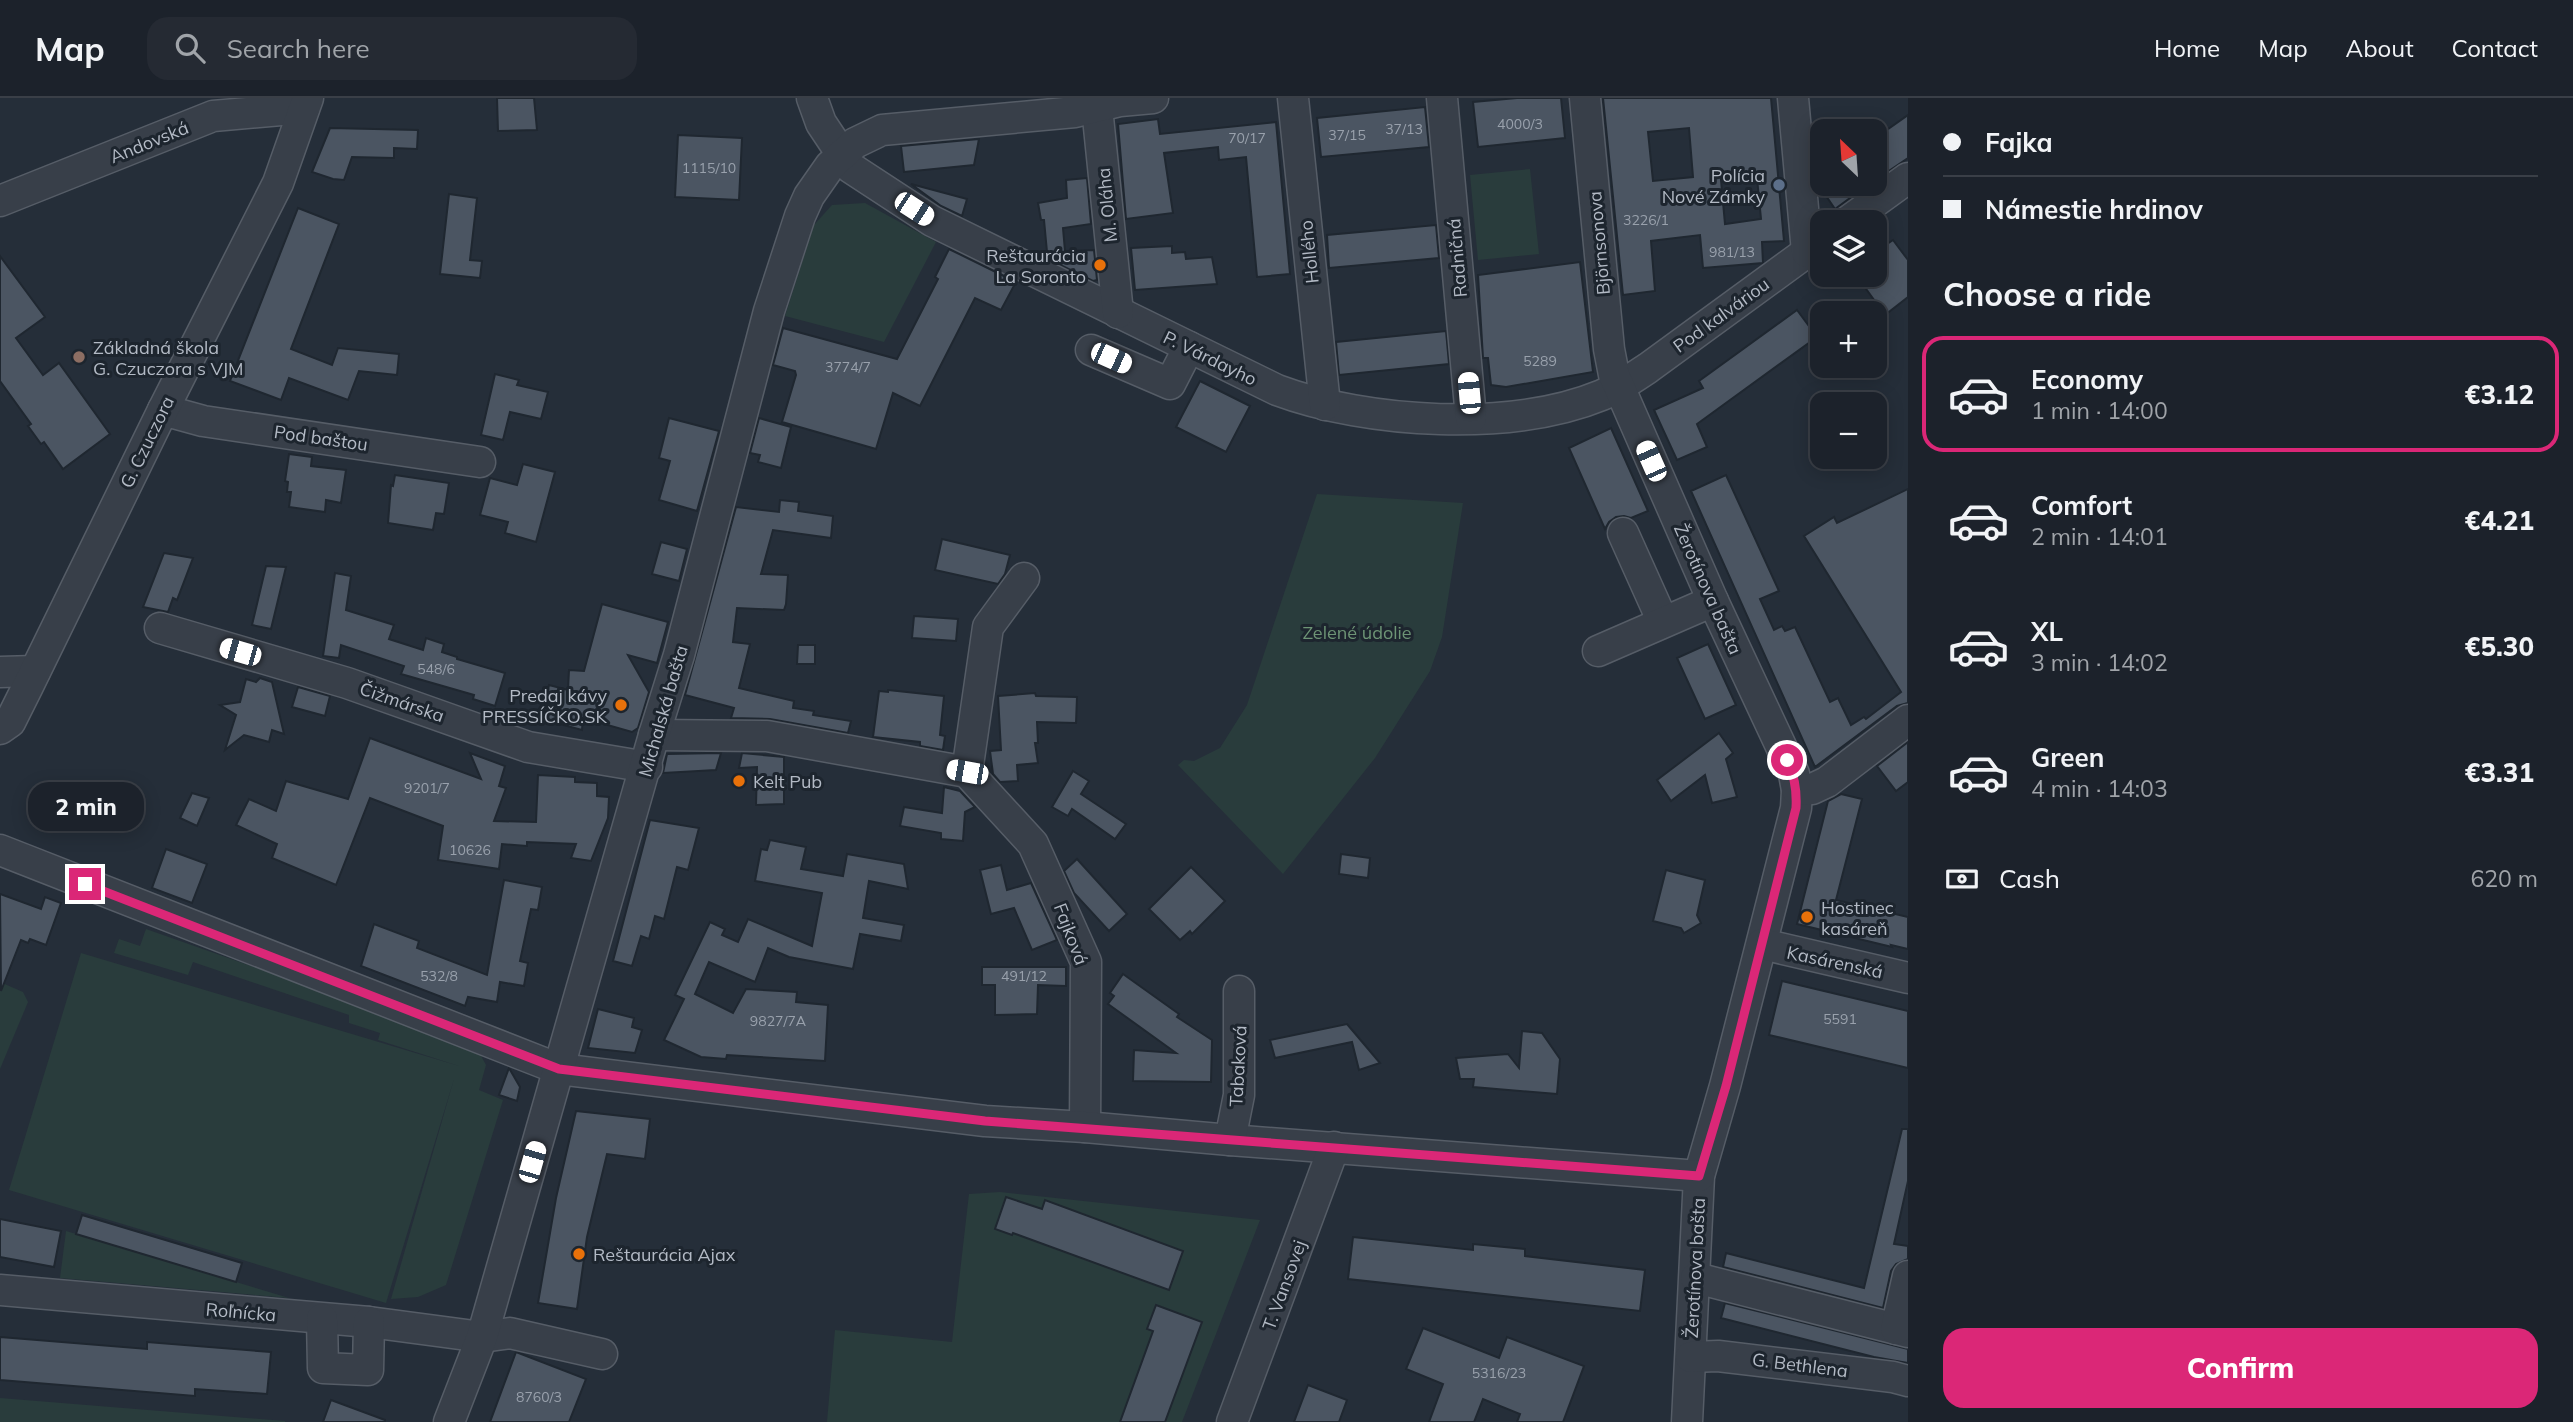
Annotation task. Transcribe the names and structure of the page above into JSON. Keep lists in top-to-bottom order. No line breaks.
{"streets":{"street":["Andovská","M. Oláha","Björnsonova","Hollého","Radničná","Pod kalváriou","P. Várdayho","Pod baštou","G. Czuczora","Žerotínova bašta","Čižmárska","Michalská bašta","Fajková","Kasárenská","Tabaková","T. Vansovej","Roľnícka","G. Bethlena"]},"crossings":[["Andovská","G. Czuczora"],["M. Oláha","P. Várdayho"],["M. Oláha","Michalská bašta"],["Björnsonova","Pod kalváriou"],["Björnsonova","P. Várdayho"],["Björnsonova","Žerotínova bašta"],["Hollého","P. Várdayho"],["Radničná","P. Várdayho"],["Pod kalváriou","P. Várdayho"],["Pod kalváriou","Žerotínova bašta"],["P. Várdayho","Žerotínova bašta"],["P. Várdayho","Michalská bašta"],["Pod baštou","G. Czuczora"],["Žerotínova bašta","Kasárenská"],["Žerotínova bašta","G. Bethlena"],["Čižmárska","Michalská bašta"],["Michalská bašta","Roľnícka"]],"parks":["Zelené údolie"],"places":["Polícia Nové Zámky","Reštaurácia La Soronto","Základná škola G. Czuczora s VJM","Predaj kávy PRESSÍČKO.SK","Kelt Pub","Hostinec kasáreň","Reštaurácia Ajax"],"house_numbers":["4000/3","37/13","37/15","70/17","1115/10","3226/1","981/13","5289","3774/7","548/6","9201/7","10626","532/8","491/12","5591","9827/7A","5316/23","8760/3"],"north":"top left","page":{"header":"Map","search":"Search here","nav":["Home","Map","About","Contact"],"banner":["Fajka","Námestie hrdinov"],"map_buttons":["+","−"],"heading":"Choose a ride","list":[{"name":"Economy","note":"1 min · 14:00","value":"€3.12"},{"name":"Comfort","note":"2 min · 14:01","value":"€4.21"},{"name":"XL","note":"3 min · 14:02","value":"€5.30"},{"name":"Green","note":"4 min · 14:03","value":"€3.31"}],"bubble":"2 min","pay":["Cash","620 m"],"buttons":"Confirm"}}
